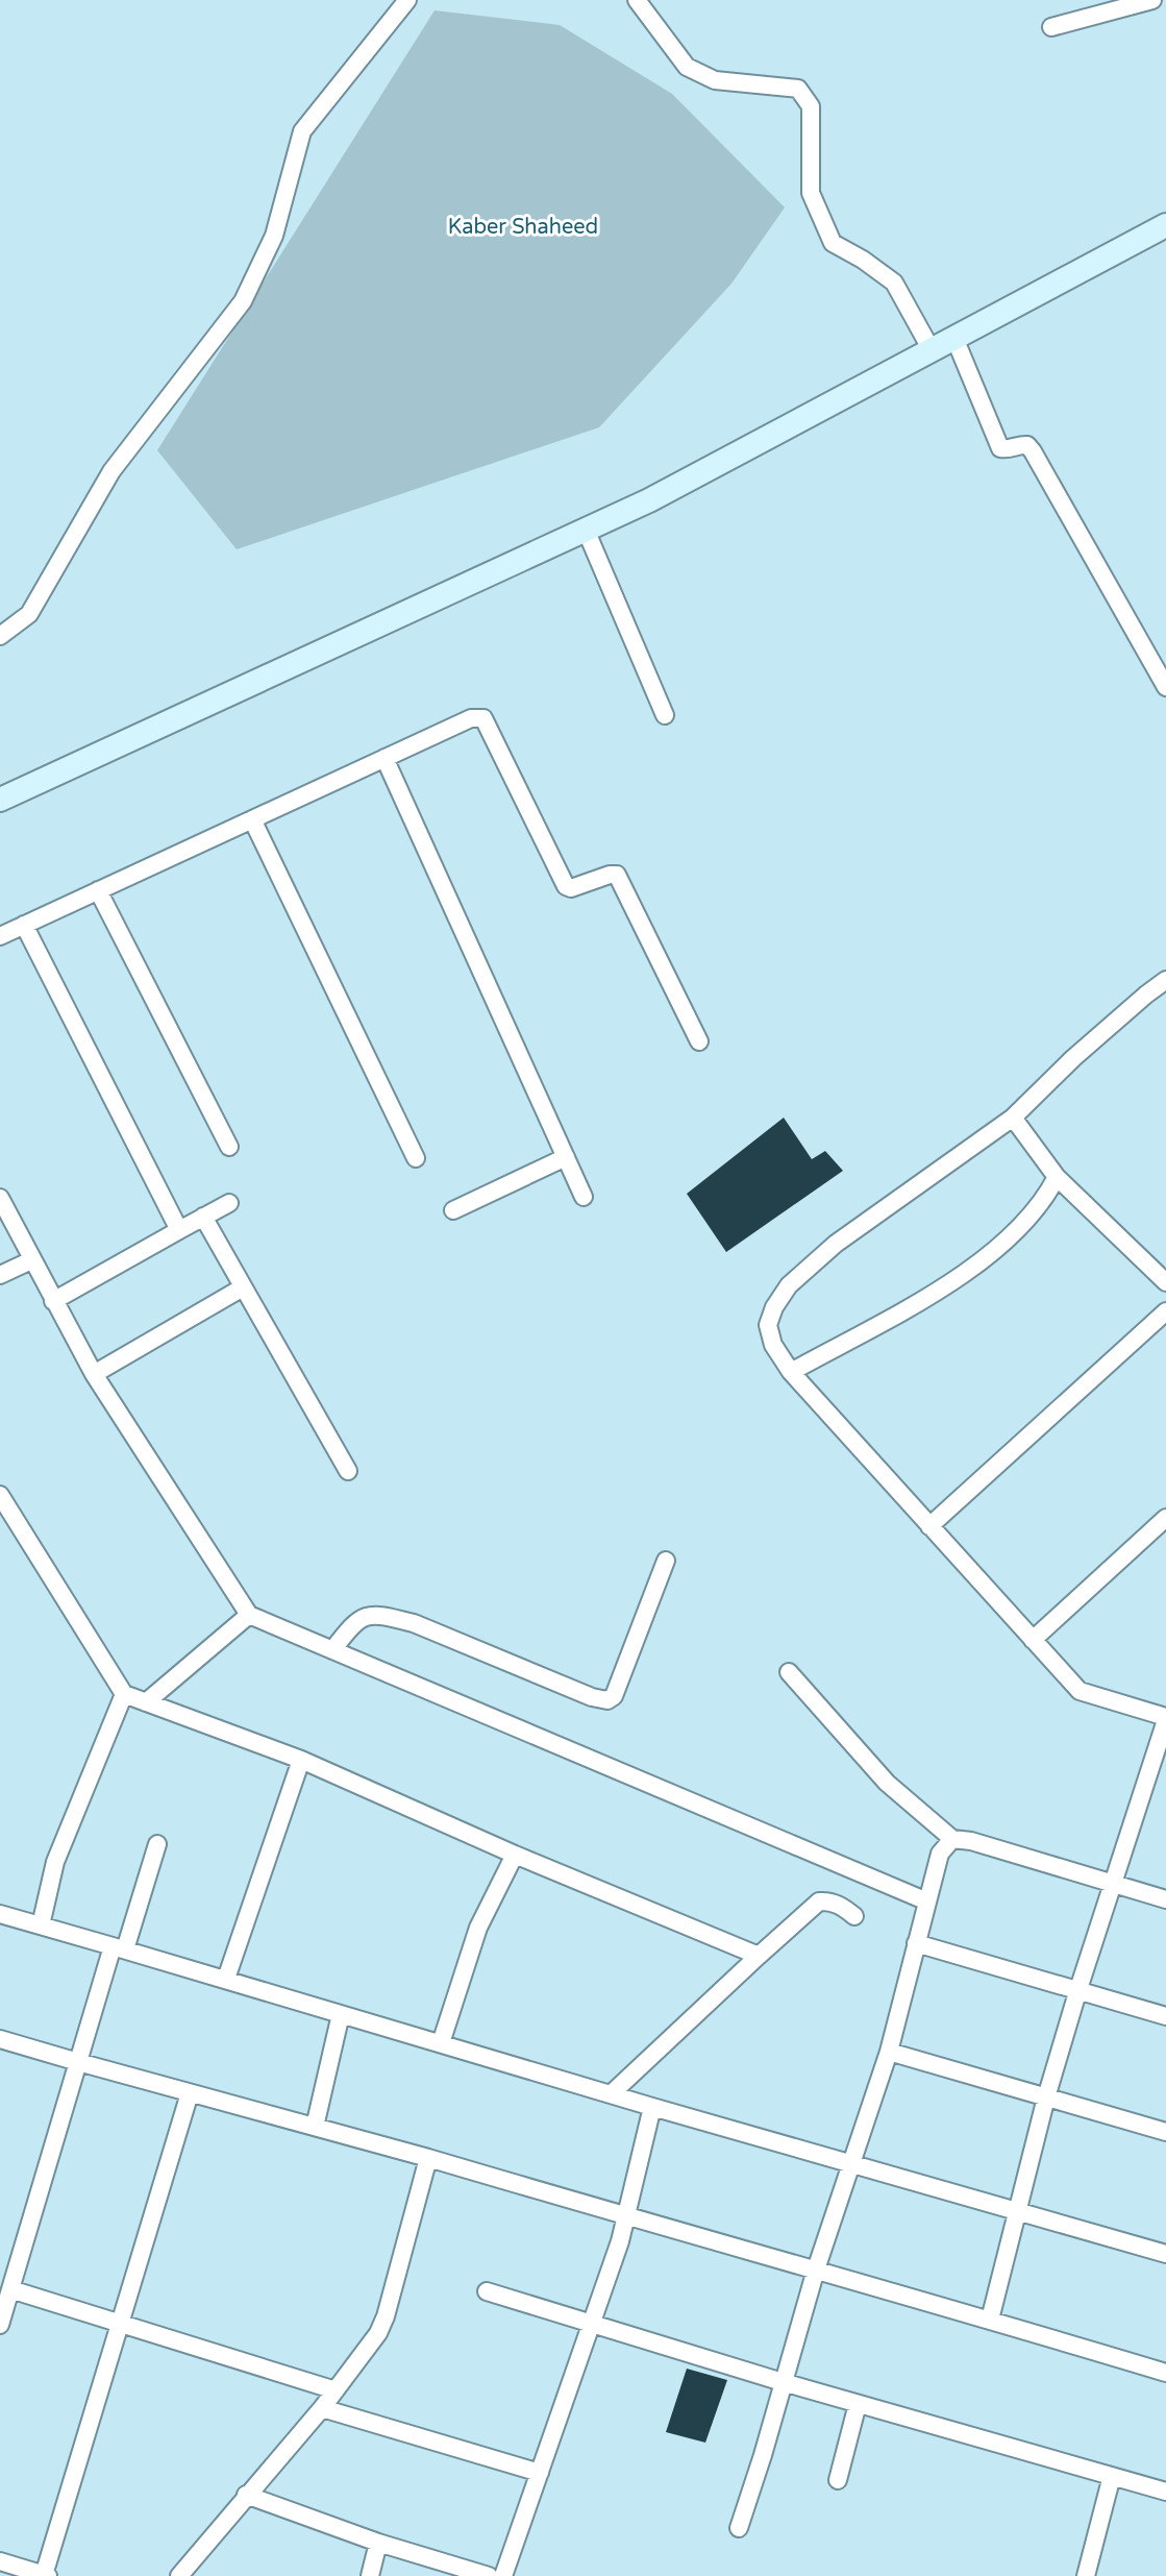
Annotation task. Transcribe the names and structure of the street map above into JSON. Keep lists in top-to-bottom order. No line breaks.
{"parks":["Kaber Shaheed"]}
